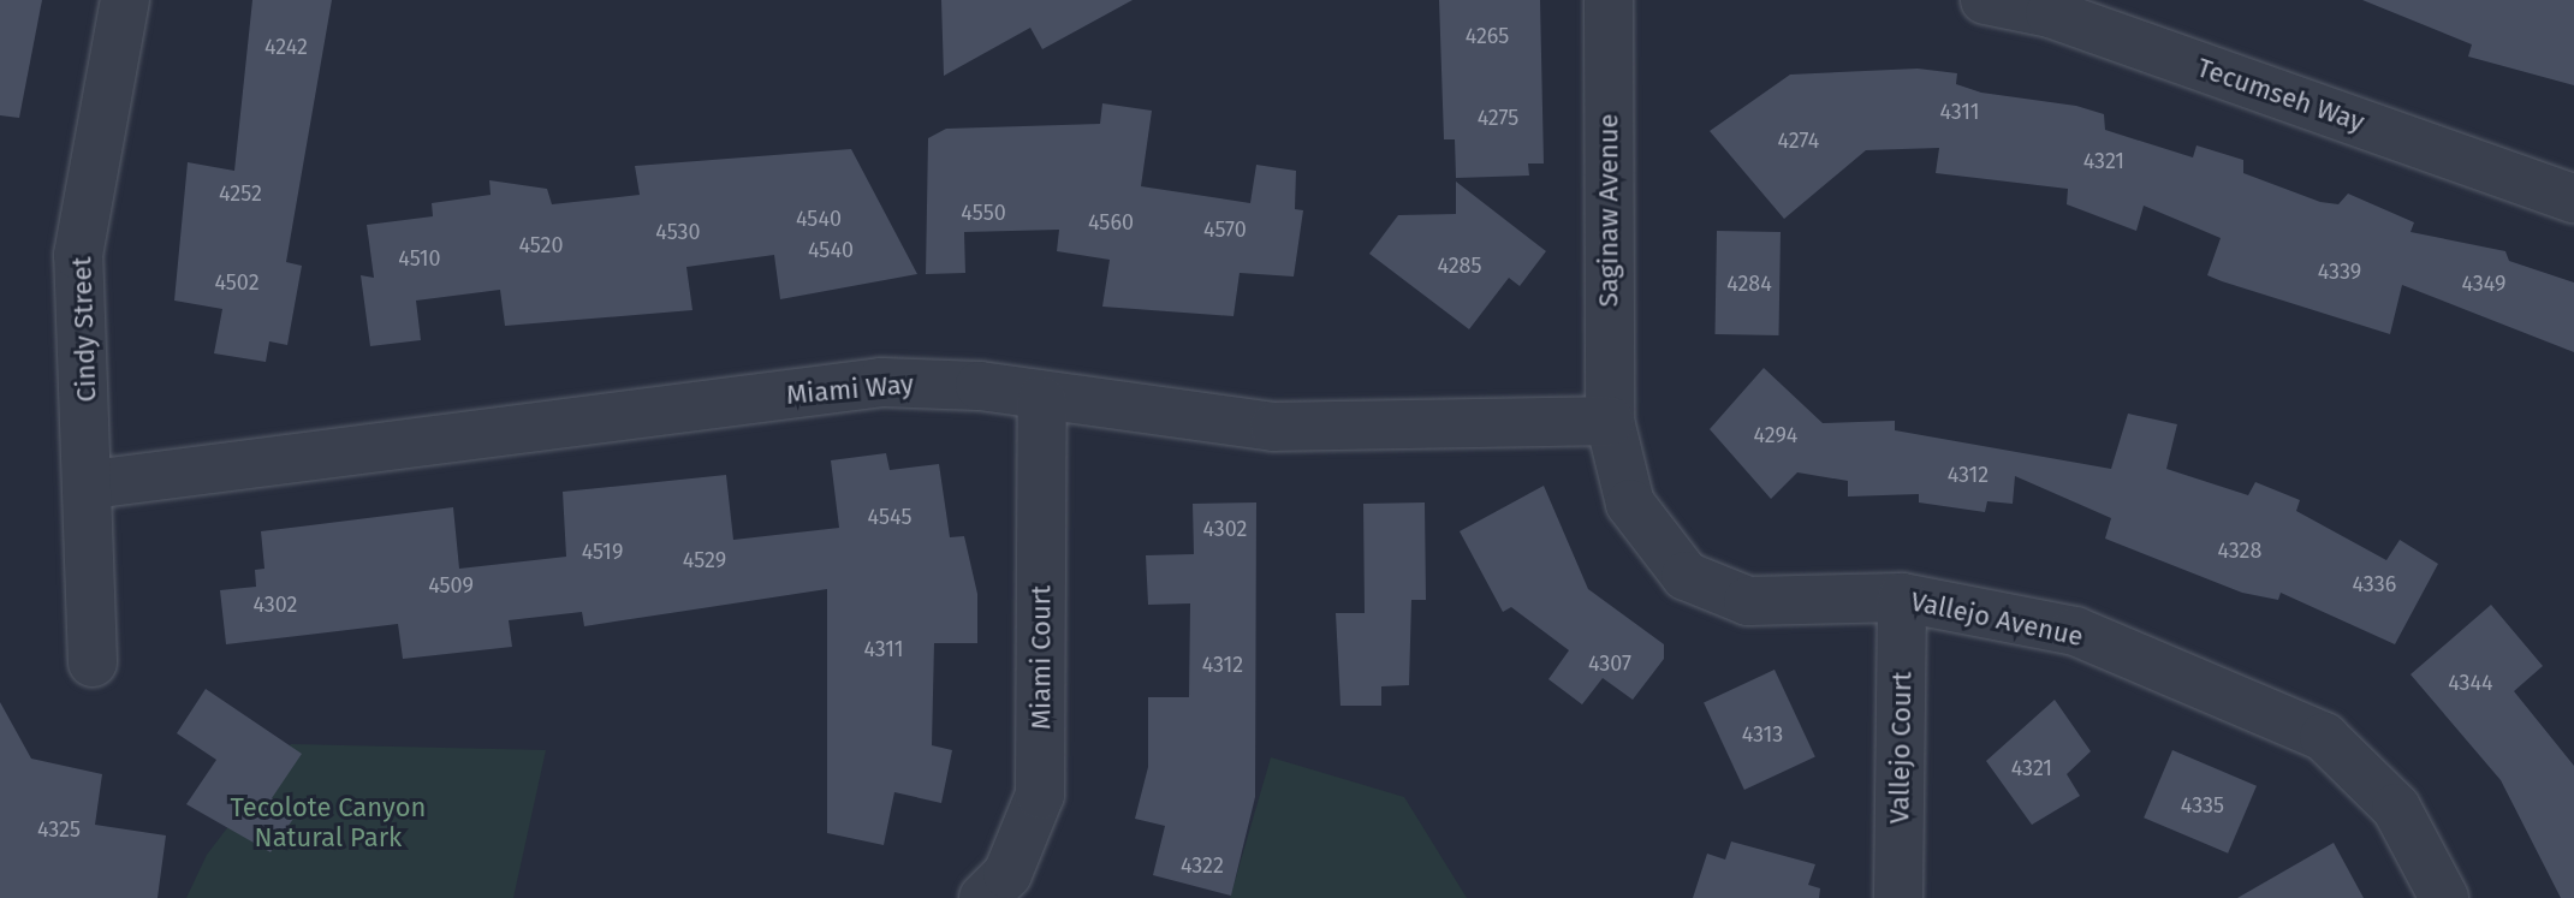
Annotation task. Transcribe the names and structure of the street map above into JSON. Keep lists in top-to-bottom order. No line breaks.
{"streets":{"street":["Tecumseh Way","Saginaw Avenue","Cindy Street","Miami Way","Vallejo Avenue","Miami Court","Vallejo Court"]},"crossings":[["Saginaw Avenue","Miami Way"],["Saginaw Avenue","Vallejo Avenue"],["Cindy Street","Miami Way"],["Miami Way","Vallejo Avenue"],["Miami Way","Miami Court"],["Vallejo Avenue","Vallejo Court"]],"parks":["Tecolote Canyon Natural Park"],"house_numbers":["4265","4242","4311","4275","4274","4321","4252","4550","4540","4560","4570","4530","4520","4540","4510","4285","4339","4502","4284","4349","4294","4312","4545","4302","4328","4519","4529","4336","4509","4302","4311","4307","4312","4344","4313","4321","4335","4325","4322"]}
